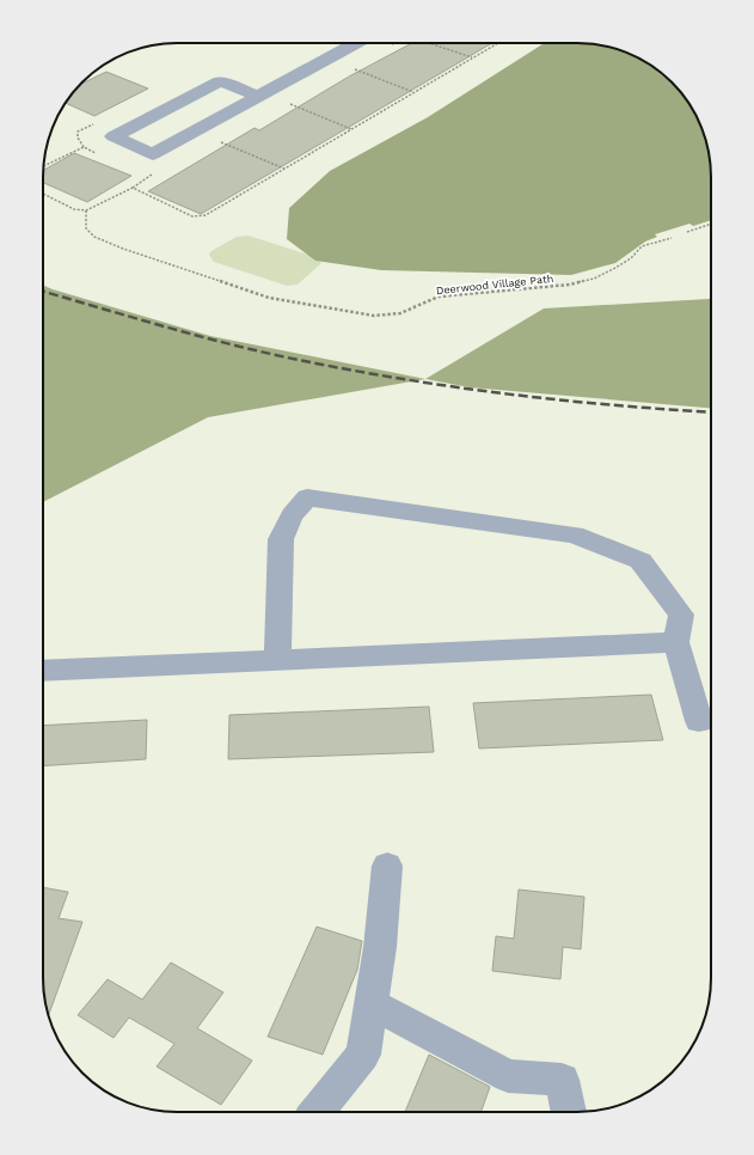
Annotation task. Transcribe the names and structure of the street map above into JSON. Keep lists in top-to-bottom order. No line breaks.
{"streets":{"path":["Deerwood Village Path"]}}
